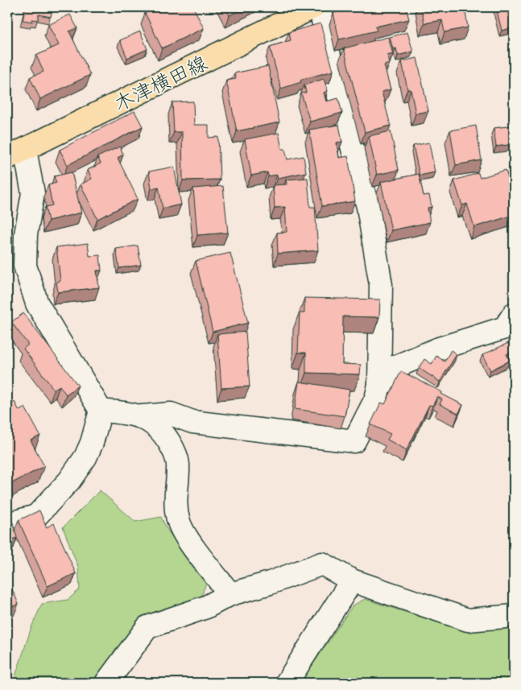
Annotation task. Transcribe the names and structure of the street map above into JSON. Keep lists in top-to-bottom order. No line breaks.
{"streets":{"main road":["木津横田線"]}}
